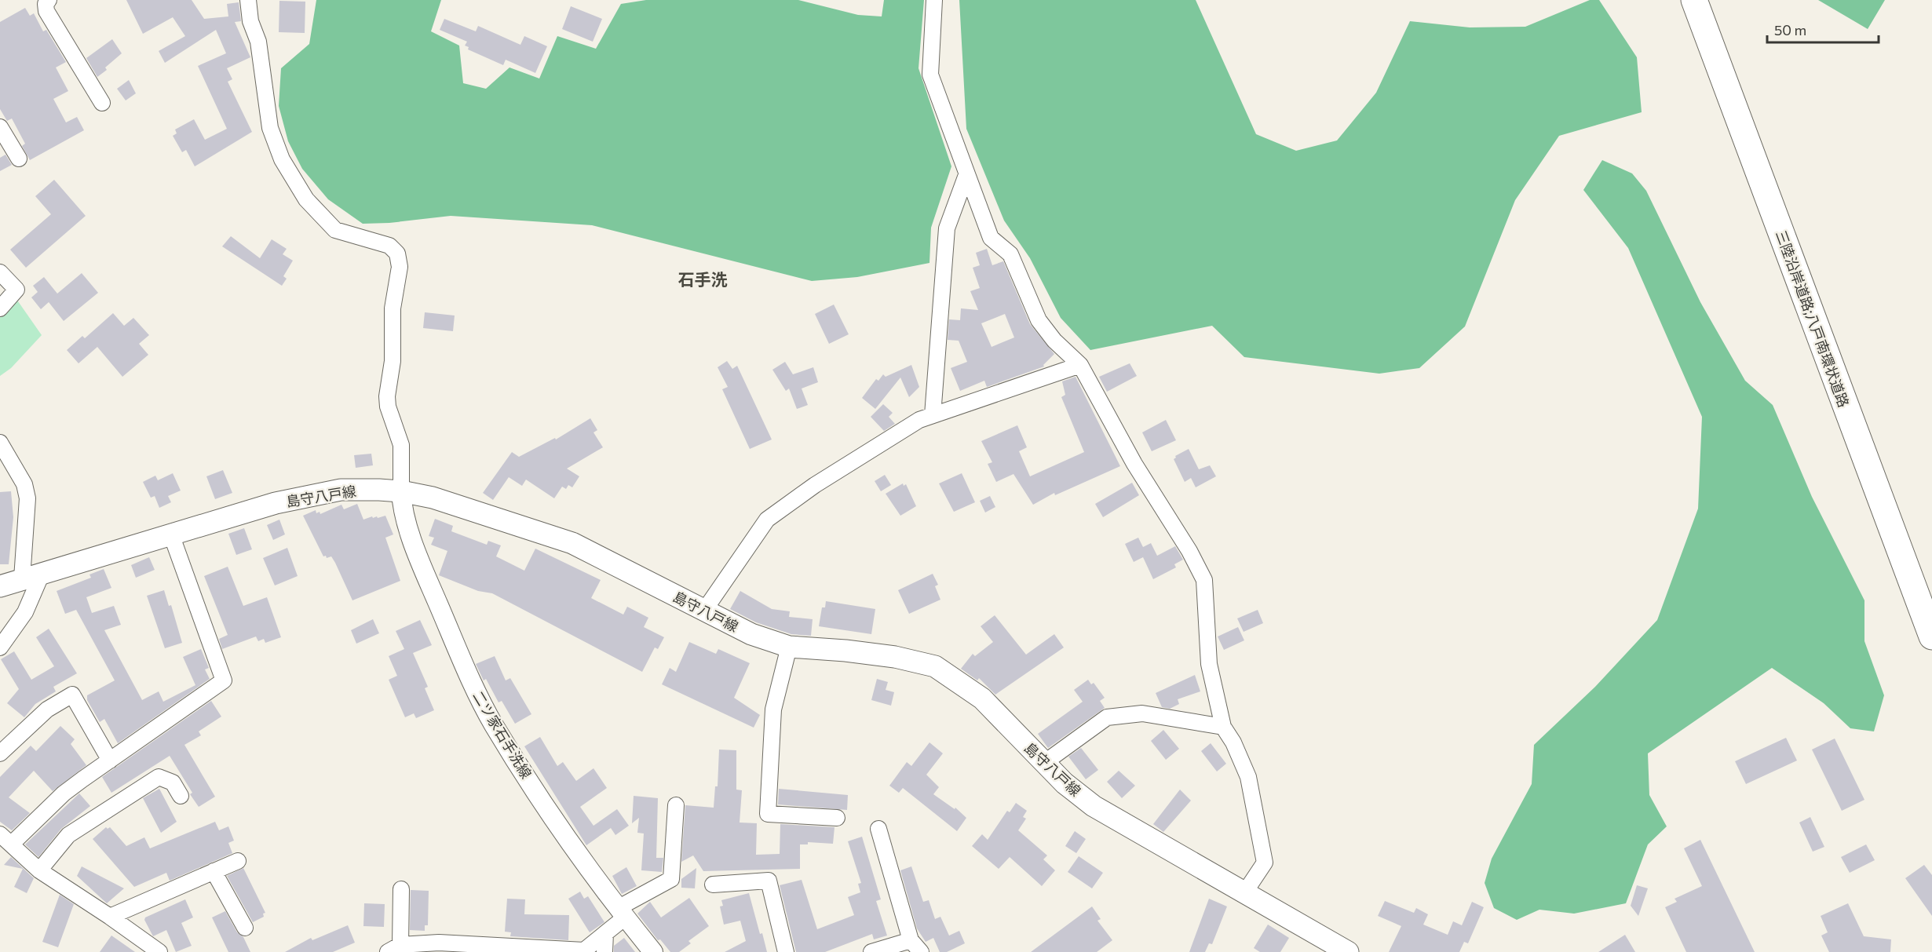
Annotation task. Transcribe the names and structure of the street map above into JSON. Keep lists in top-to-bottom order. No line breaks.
{"streets":{"highway":["三陸沿岸道路;八戸南環状道路"],"main road":["島守八戸線"],"street":["二ツ家石手洗線"]},"crossings":[["島守八戸線","二ツ家石手洗線"]],"districts":["石手洗"],"scale_bar":"50 m"}
